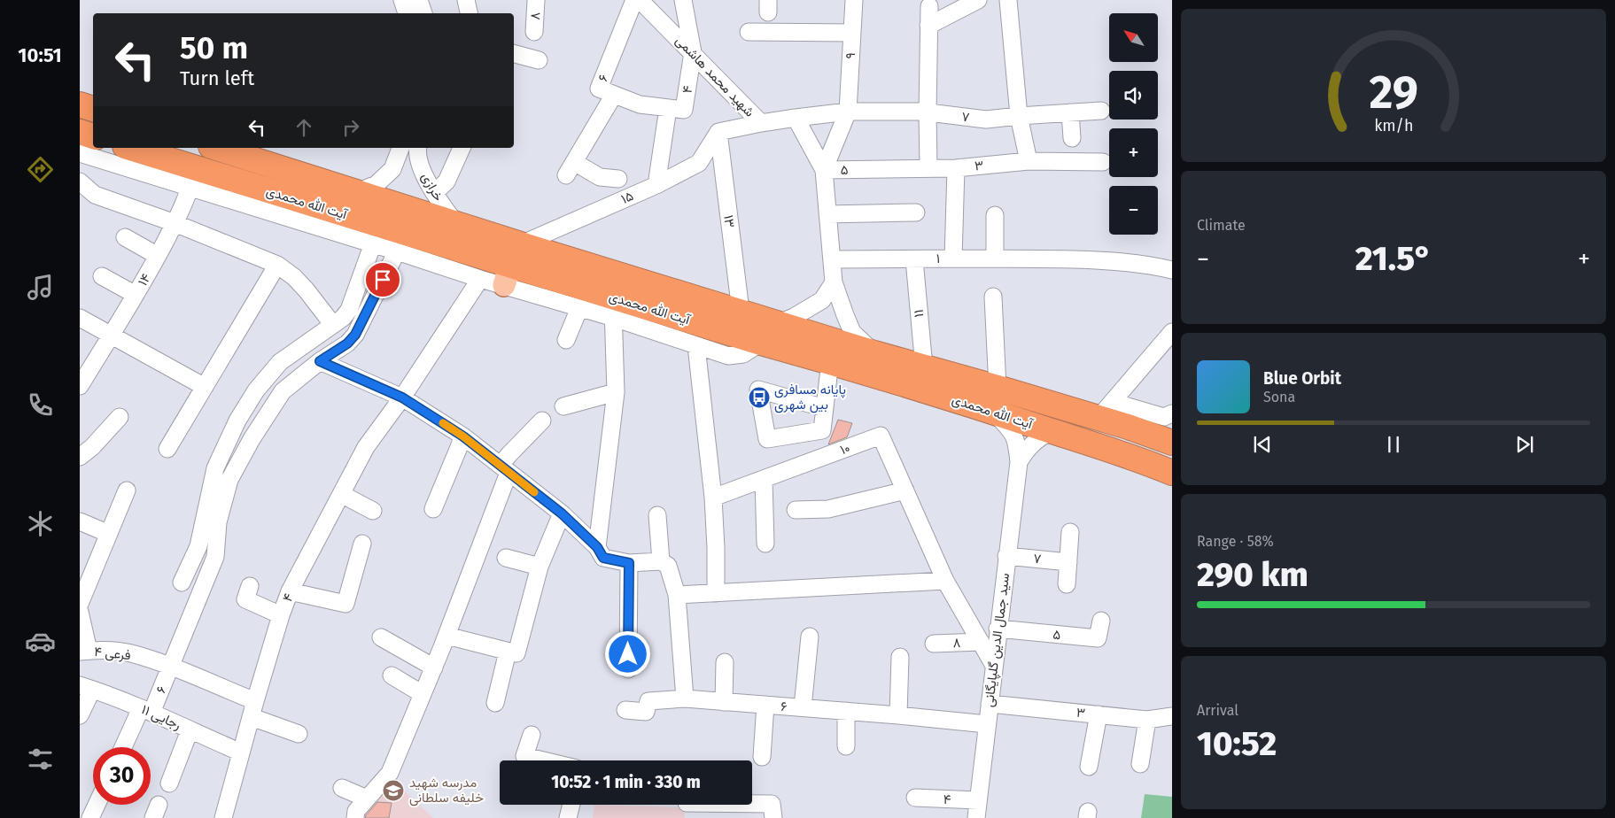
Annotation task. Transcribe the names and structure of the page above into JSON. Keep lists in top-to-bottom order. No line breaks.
{"streets":{"highway":["آیت الله محمدی"],"street":["۸","۹","شهید محمد هاشمی","۶","۴","۷","۳","۵","خرازی","۱۵","۱۳","۱","۱۴","۱۱","۱۰","سید جمال الدین گلپایگانی","فرعی ۴","رجایی ۱۱"]},"crossings":[["۸","۱۰"],["۹","۷"],["۹","۵"],["شهید محمد هاشمی","۴"],["شهید محمد هاشمی","۷"],["۶","۴"],["۶","آیت الله محمدی"],["۶","سید جمال الدین گلپایگانی"],["۶","فرعی ۴"],["۶","رجایی ۱۱"],["۴","سید جمال الدین گلپایگانی"],["۴","فرعی ۴"],["۴","رجایی ۱۱"],["۷","۵"],["۷","سید جمال الدین گلپایگانی"],["۳","۵"],["۳","۱"],["۳","سید جمال الدین گلپایگانی"],["۵","سید جمال الدین گلپایگانی"],["خرازی","آیت الله محمدی"],["۱۵","آیت الله محمدی"],["۱۵","۱۳"],["آیت الله محمدی","۱۳"],["آیت الله محمدی","۱۴"],["آیت الله محمدی","۱۱"],["۱","۱۱"],["۱۰","سید جمال الدین گلپایگانی"]],"places":{"bus stop":["پایانه مسافری بین شهری"],"school or university":["مدرسه شهید خلیفه سلطانی"]},"north":"top left","page":{"tabs":"10:51","map_buttons":["+","−"],"turn":["50 m","Turn left"],"tile":["Climate",["Range · 58%","290 km"],["Arrival","10:52"]],"heat":["−","21.5°","+"],"song":["Blue Orbit","Sona"],"limit":"30","trip":"10:52 · 1 min · 330 m","gauge":["29","km/h"]}}
